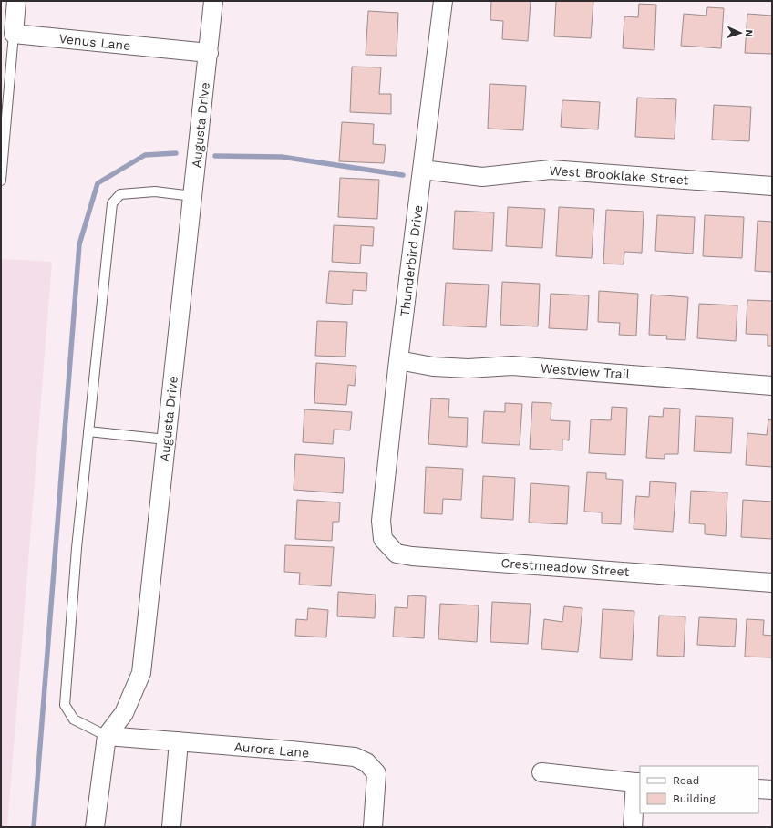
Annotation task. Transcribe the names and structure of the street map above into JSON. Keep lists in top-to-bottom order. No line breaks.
{"streets":{"street":["Venus Lane","Augusta Drive","West Brooklake Street","Thunderbird Drive","Westview Trail","Crestmeadow Street","Aurora Lane"]},"crossings":[["Venus Lane","Augusta Drive"],["Augusta Drive","Aurora Lane"],["West Brooklake Street","Thunderbird Drive"],["Thunderbird Drive","Westview Trail"],["Thunderbird Drive","Crestmeadow Street"]],"legend":["Road","Building"],"north":"right"}
